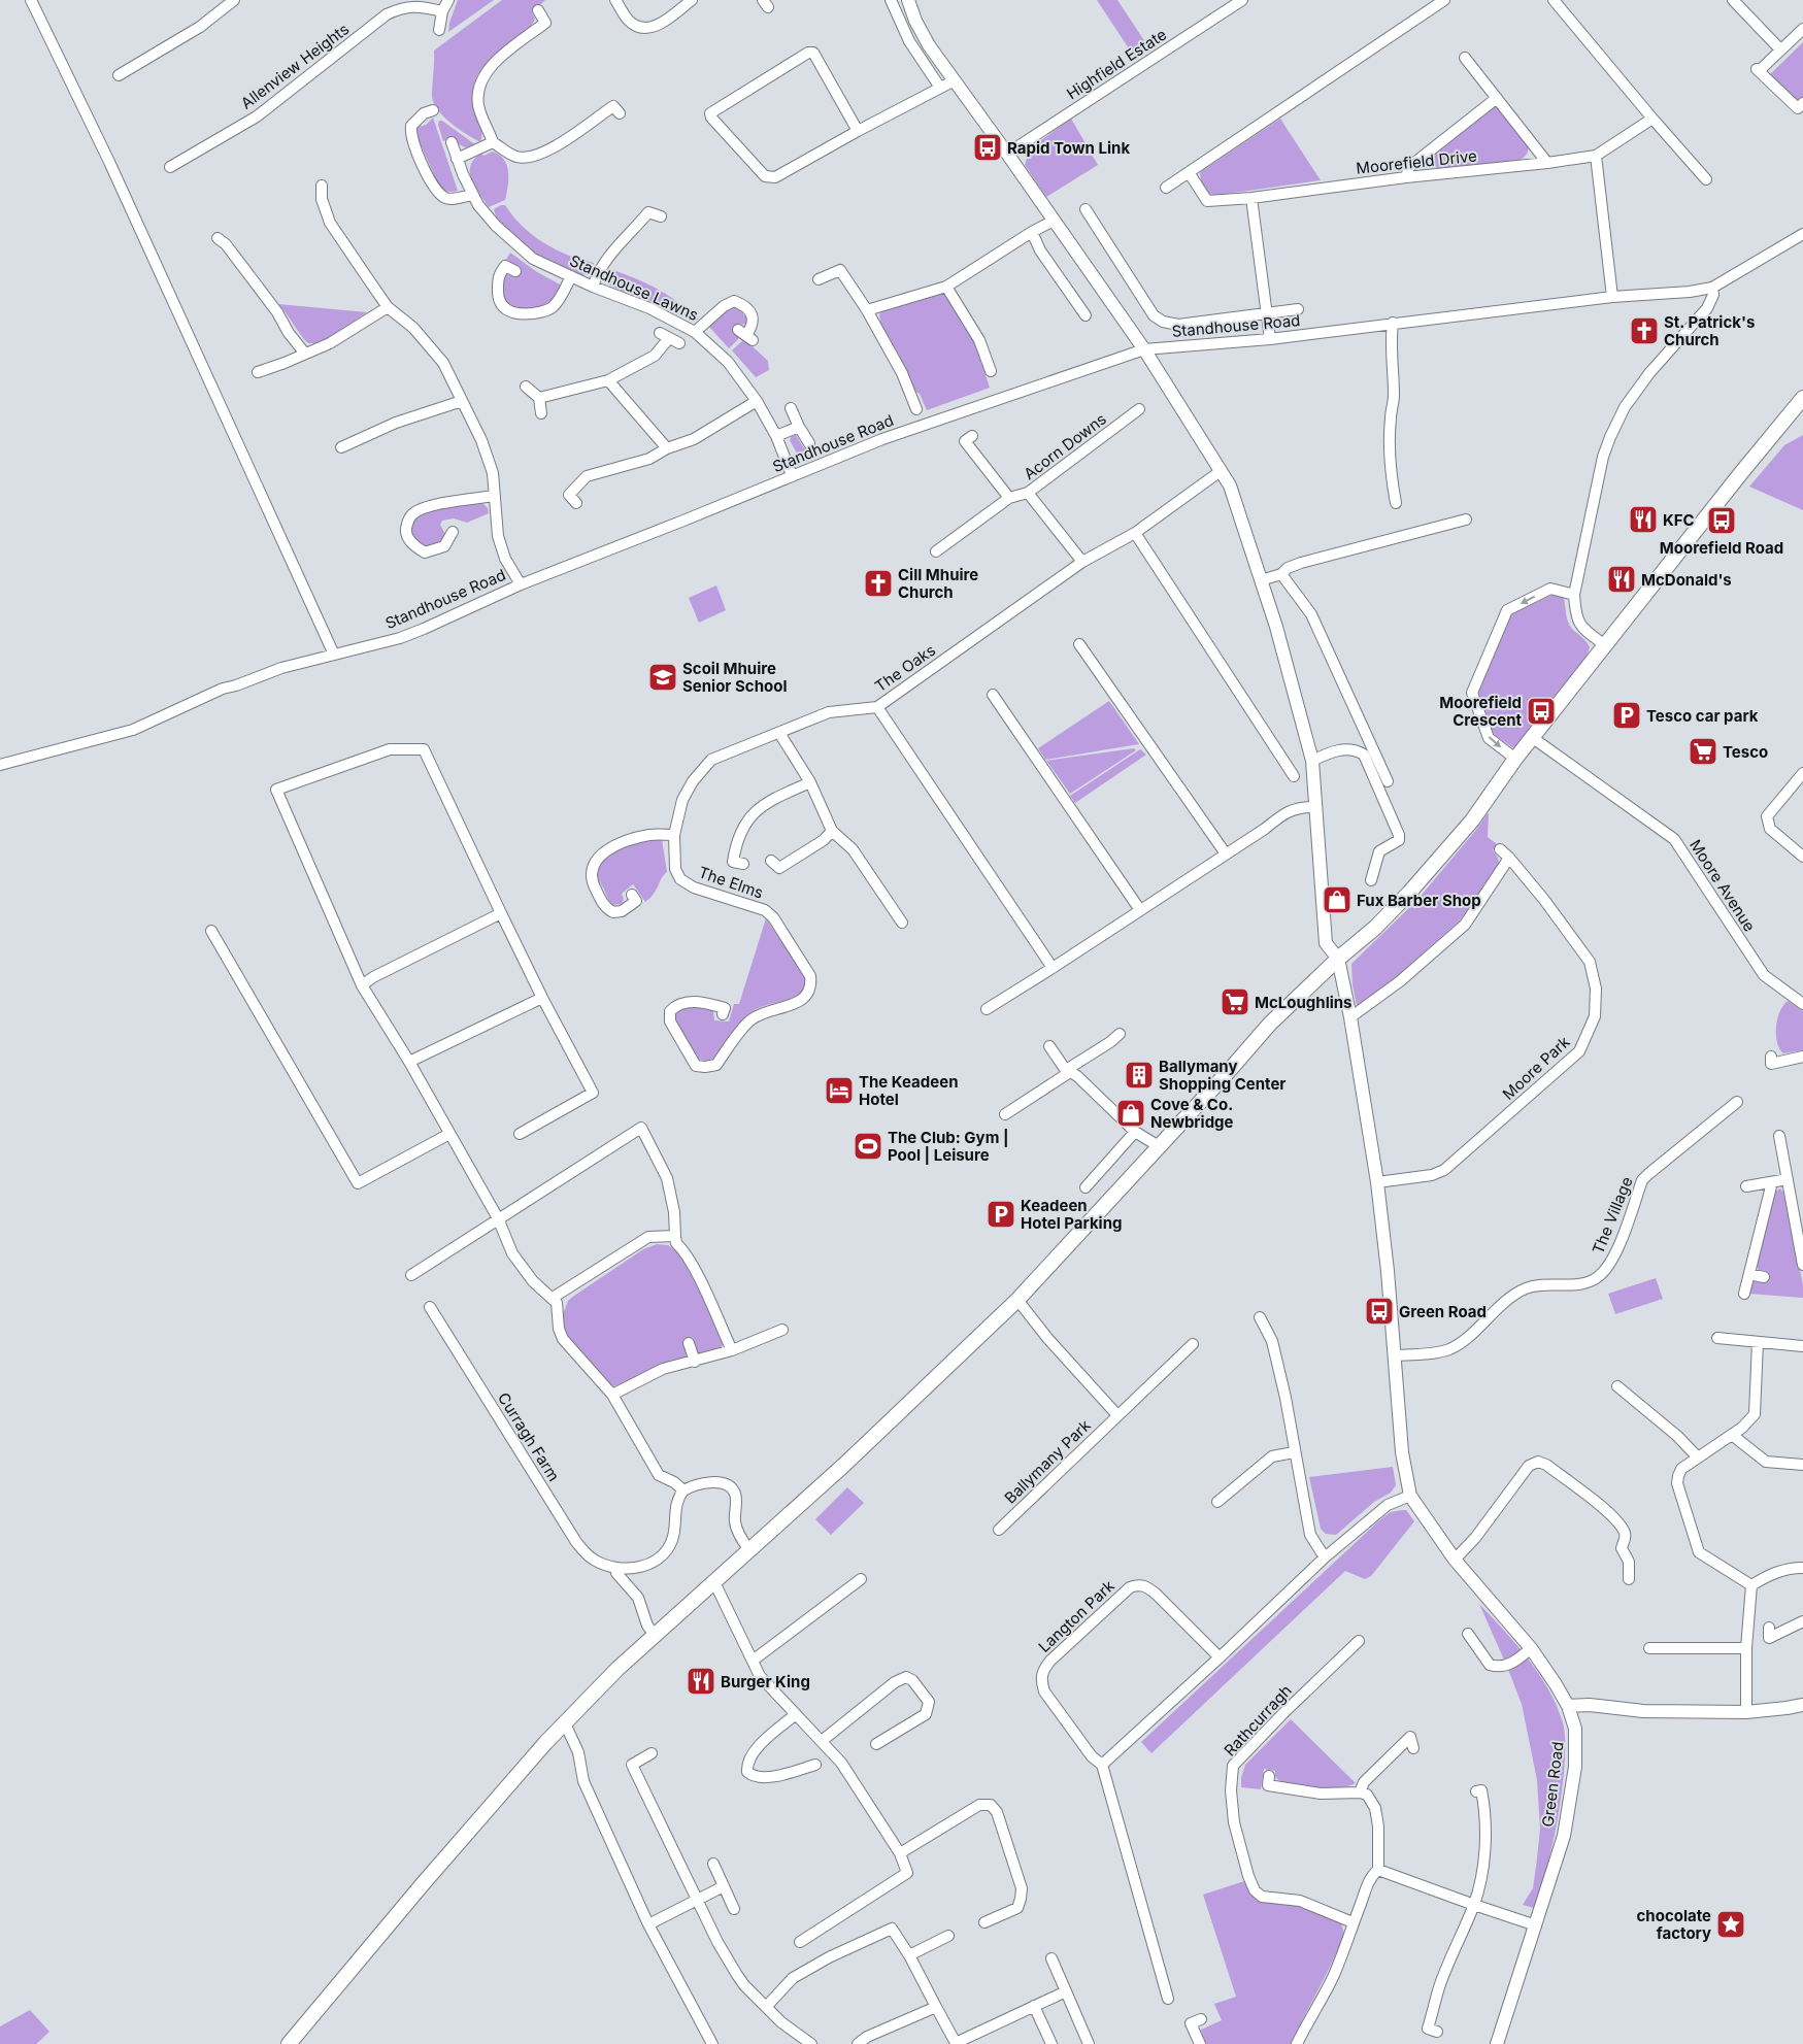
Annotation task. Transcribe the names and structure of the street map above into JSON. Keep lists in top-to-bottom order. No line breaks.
{"streets":{"street":["Highfield Estate","Allenview Heights","Moorefield Drive","Standhouse Lawns","Standhouse Road","Acorn Downs","The Oaks","The Elms","Moore Avenue","Moore Park","The Village","Curragh Farm","Ballymany Park","Langton Park","Rathcurragh","Green Road"]},"crossings":[["Highfield Estate","Green Road"],["Standhouse Lawns","Standhouse Road"],["Standhouse Road","Green Road"],["Acorn Downs","The Oaks"],["The Oaks","The Elms"],["The Oaks","Green Road"],["Moore Park","Green Road"],["The Village","Green Road"]],"places":{"bus stop":["Rapid Town Link","Moorefield Road","Moorefield Crescent","Green Road"],"church":["St. Patrick's Church","Cill Mhuire Church"],"restaurant":["KFC","McDonald's","Burger King"],"school or university":["Scoil Mhuire Senior School"],"parking":["Tesco car park","Keadeen Hotel Parking"],"supermarket":["Tesco","McLoughlins"],"shop":["Fux Barber Shop","Cove & Co. Newbridge"],"building":["Ballymany Shopping Center"],"hotel":["The Keadeen Hotel"],"sports":["The Club: Gym | Pool | Leisure"],"place":["chocolate factory"]}}
